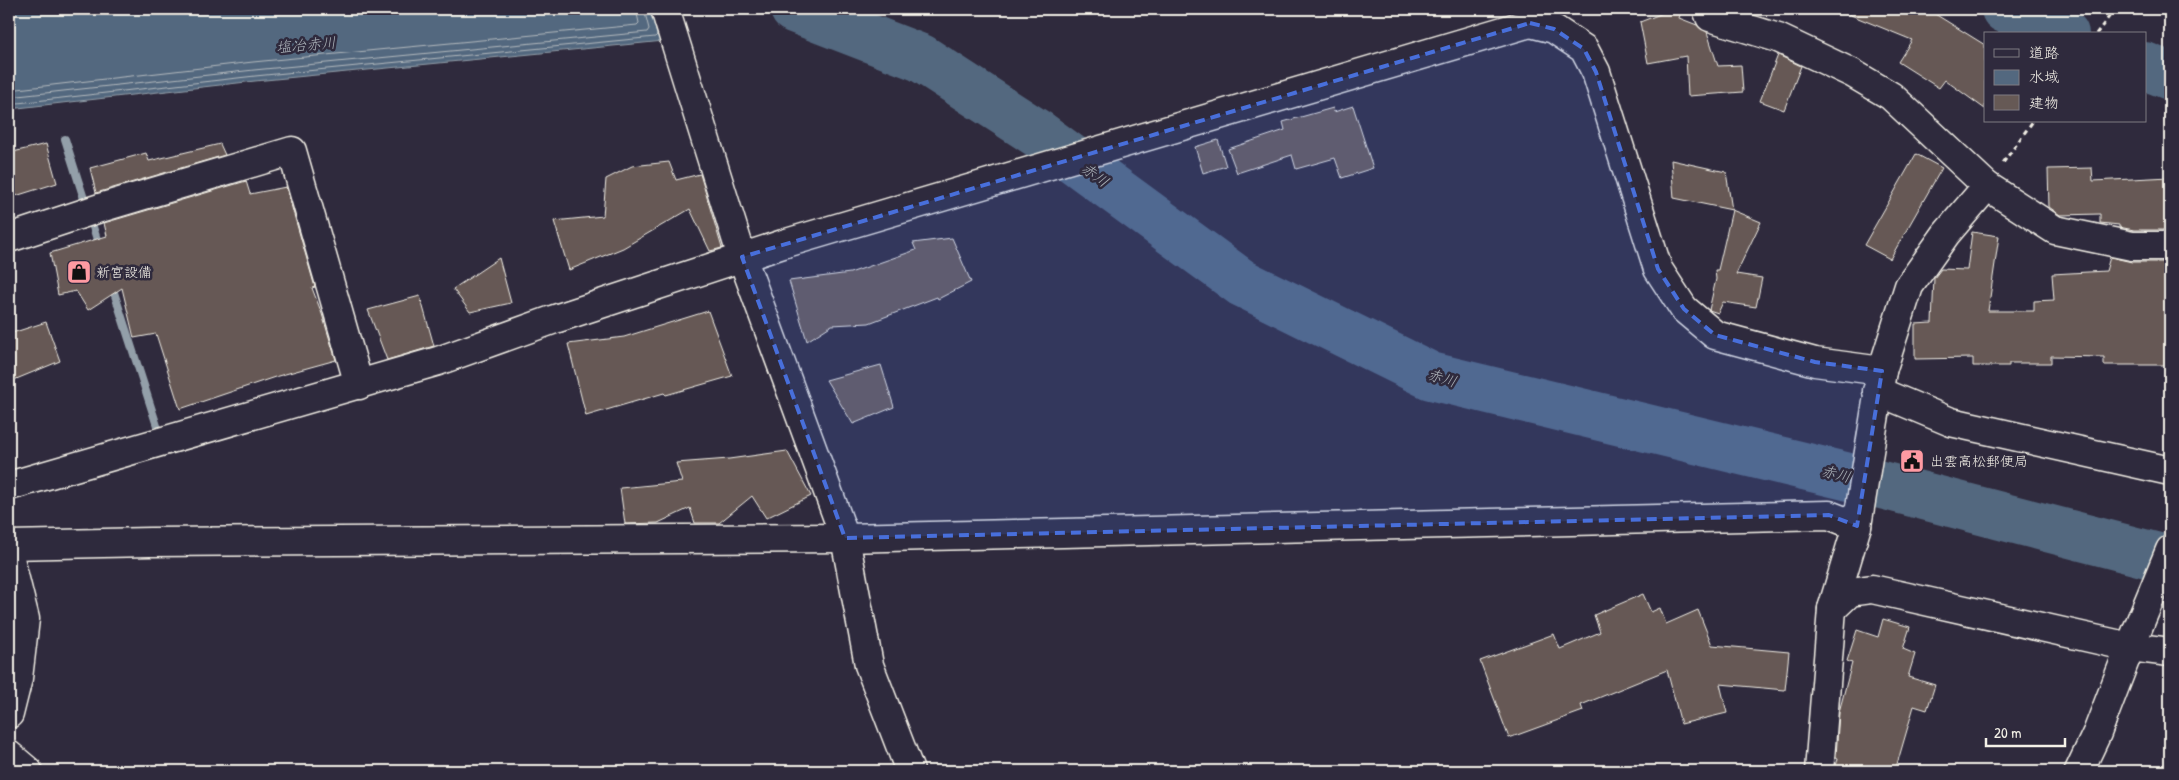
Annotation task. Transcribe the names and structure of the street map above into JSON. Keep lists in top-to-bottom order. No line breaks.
{"water":["塩冶赤川","赤川"],"places":{"shop":["新宮設備"],"public building":["出雲高松郵便局"]},"legend":["道路","水域","建物"],"scale_bar":"20 m"}
